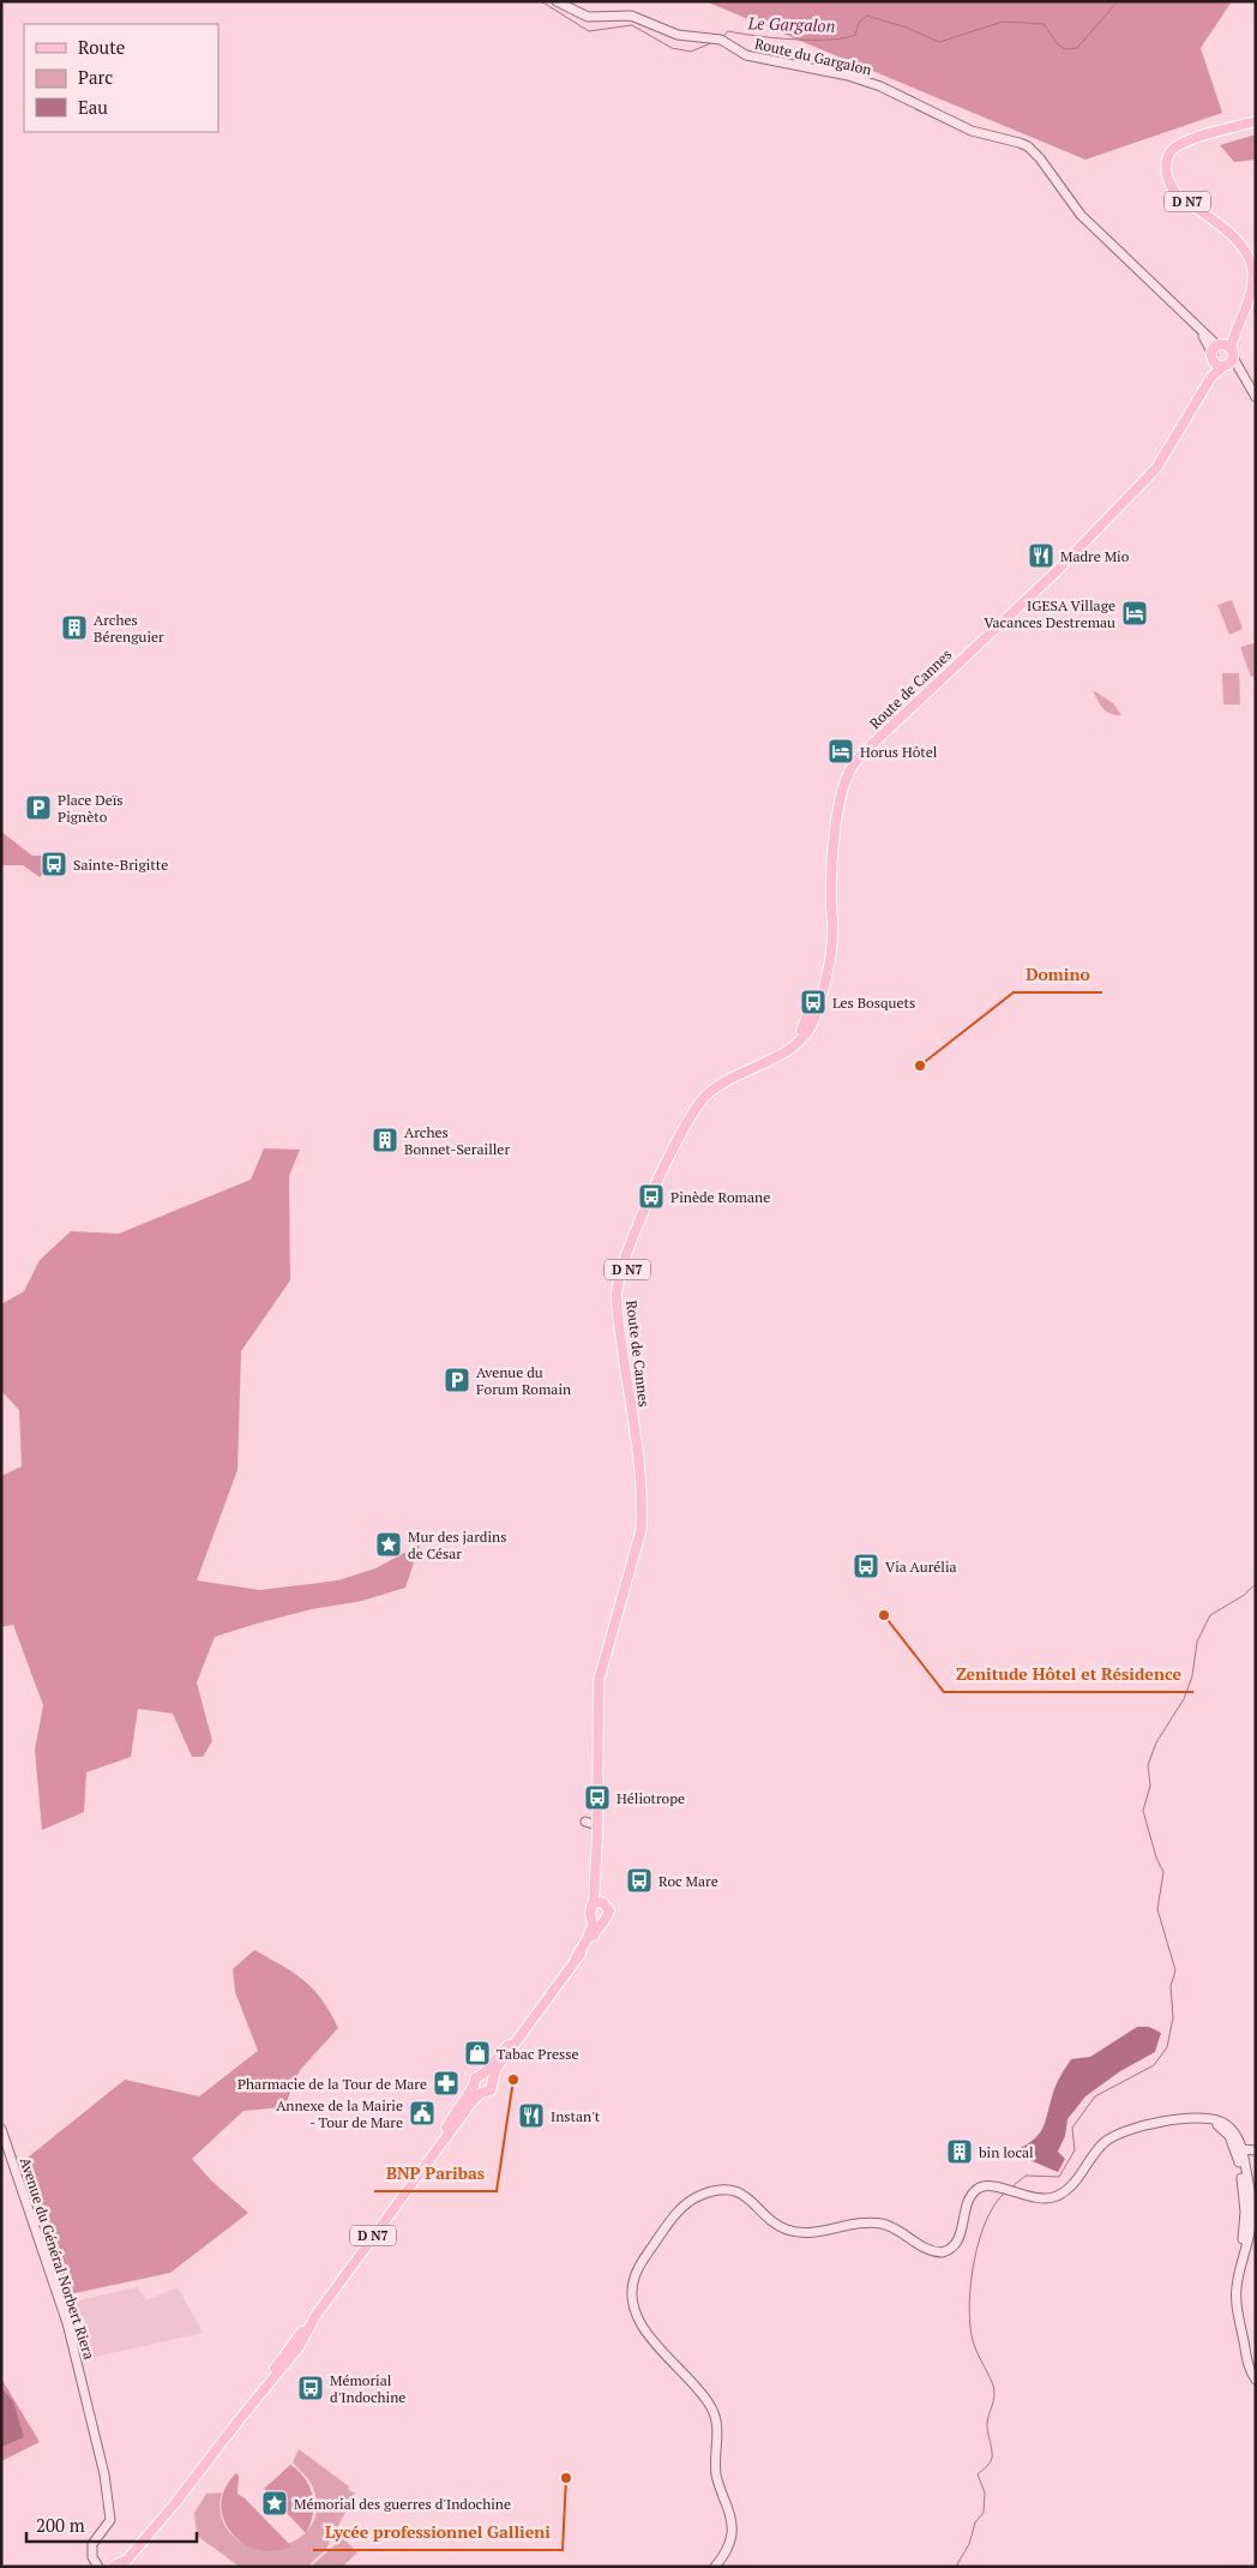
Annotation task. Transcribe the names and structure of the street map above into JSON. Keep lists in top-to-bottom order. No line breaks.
{"streets":{"main road":["D N7","Route de Cannes"],"street":["Route du Gargalon","Avenue du Général Norbert Riera"]},"crossings":[["Route du Gargalon","D N7"],["Route du Gargalon","Route de Cannes"],["D N7","Route de Cannes"]],"water":["Le Gargalon"],"places":{"restaurant":["Madre Mio","Instan't"],"hotel":["IGESA Village Vacances Destremau","Horus Hôtel"],"building":["Arches Bérenguier","Arches Bonnet-Serailler","bin local"],"parking":["Place Deïs Pignèto","Avenue du Forum Romain"],"bus stop":["Sainte-Brigitte","Les Bosquets","Pinède Romane","Via Aurélia","Héliotrope","Roc Mare","Mémorial d'Indochine"],"other":["Domino","Zenitude Hôtel et Résidence","BNP Paribas","Lycée professionnel Gallieni"],"place":["Mur des jardins de César","Mémorial des guerres d'Indochine"],"shop":["Tabac Presse"],"pharmacy":["Pharmacie de la Tour de Mare"],"public building":["Annexe de la Mairie - Tour de Mare"]},"legend":["Route","Parc","Eau"],"scale_bar":"200 m"}
